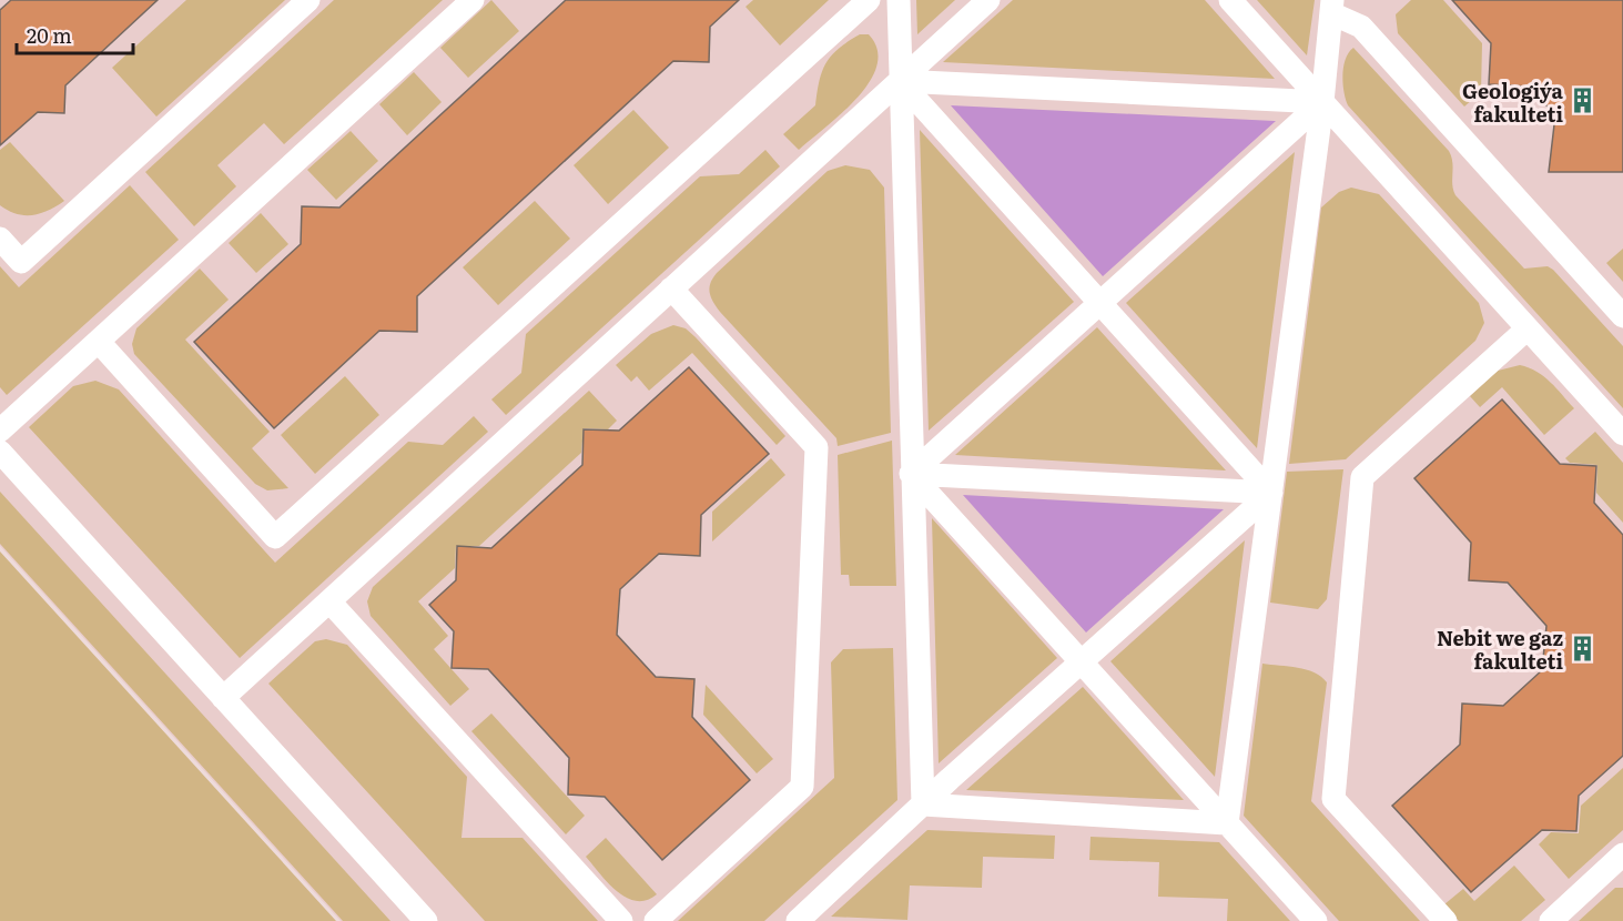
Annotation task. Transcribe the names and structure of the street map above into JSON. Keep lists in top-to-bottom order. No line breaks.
{"places":{"building":["Geologiýa fakulteti","Nebit we gaz fakulteti"]},"scale_bar":"20 m"}
